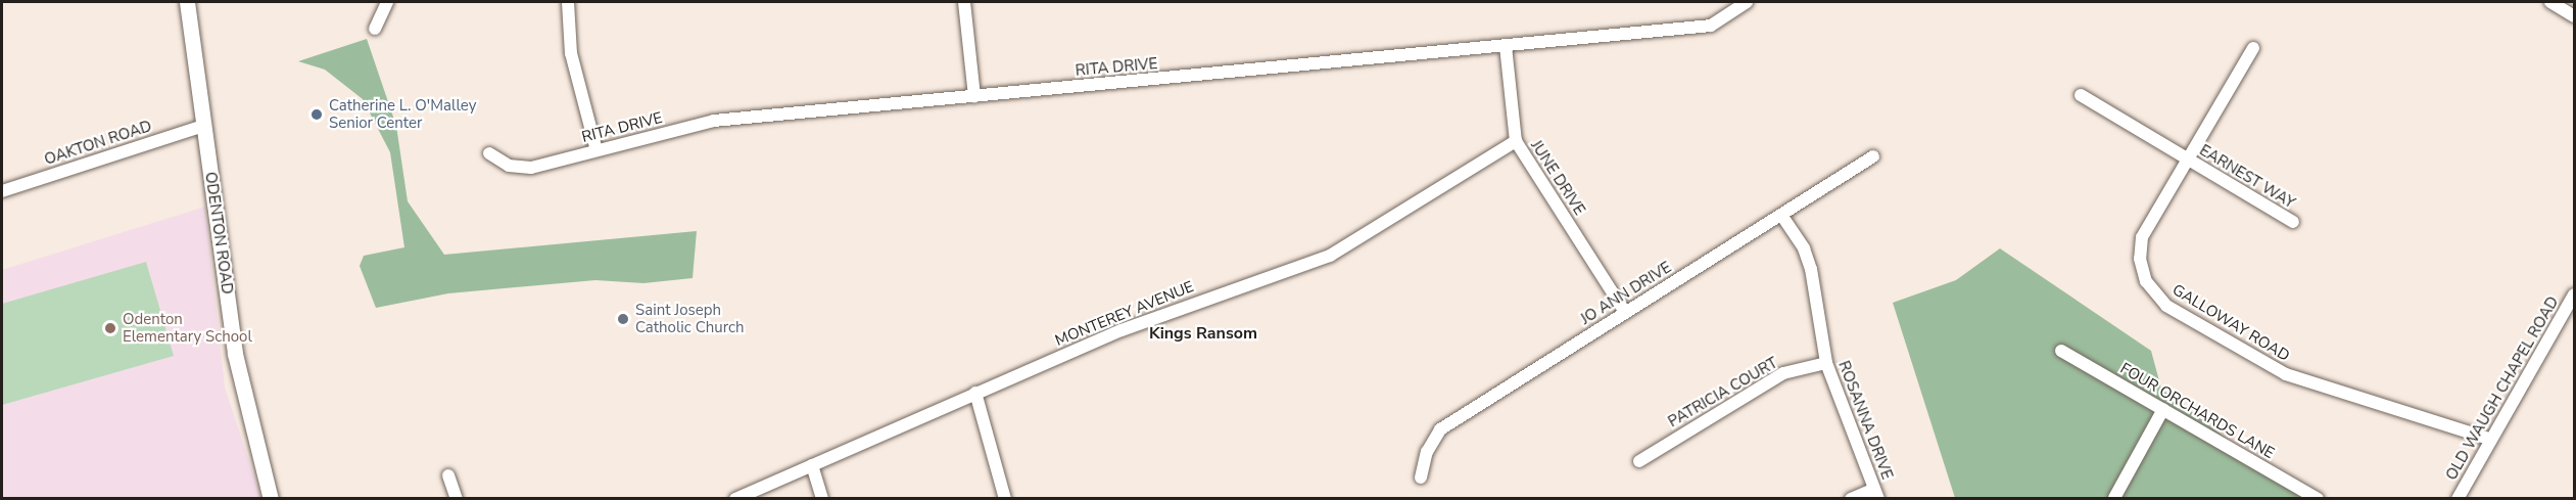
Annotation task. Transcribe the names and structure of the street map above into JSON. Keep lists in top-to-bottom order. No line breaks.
{"streets":{"street":["RITA DRIVE","OAKTON ROAD","EARNEST WAY","JUNE DRIVE","ODENTON ROAD","JO ANN DRIVE","MONTEREY AVENUE","GALLOWAY ROAD","OLD WAUGH CHAPEL ROAD","PATRICIA COURT","FOUR ORCHARDS LANE","ROSANNA DRIVE"]},"crossings":[["RITA DRIVE","JUNE DRIVE"],["OAKTON ROAD","ODENTON ROAD"],["EARNEST WAY","GALLOWAY ROAD"],["JUNE DRIVE","JO ANN DRIVE"],["JUNE DRIVE","MONTEREY AVENUE"],["JO ANN DRIVE","ROSANNA DRIVE"],["GALLOWAY ROAD","OLD WAUGH CHAPEL ROAD"],["PATRICIA COURT","ROSANNA DRIVE"]],"districts":["Kings Ransom"],"places":["Catherine L. O'Malley Senior Center","Saint Joseph Catholic Church","Odenton Elementary School"]}
